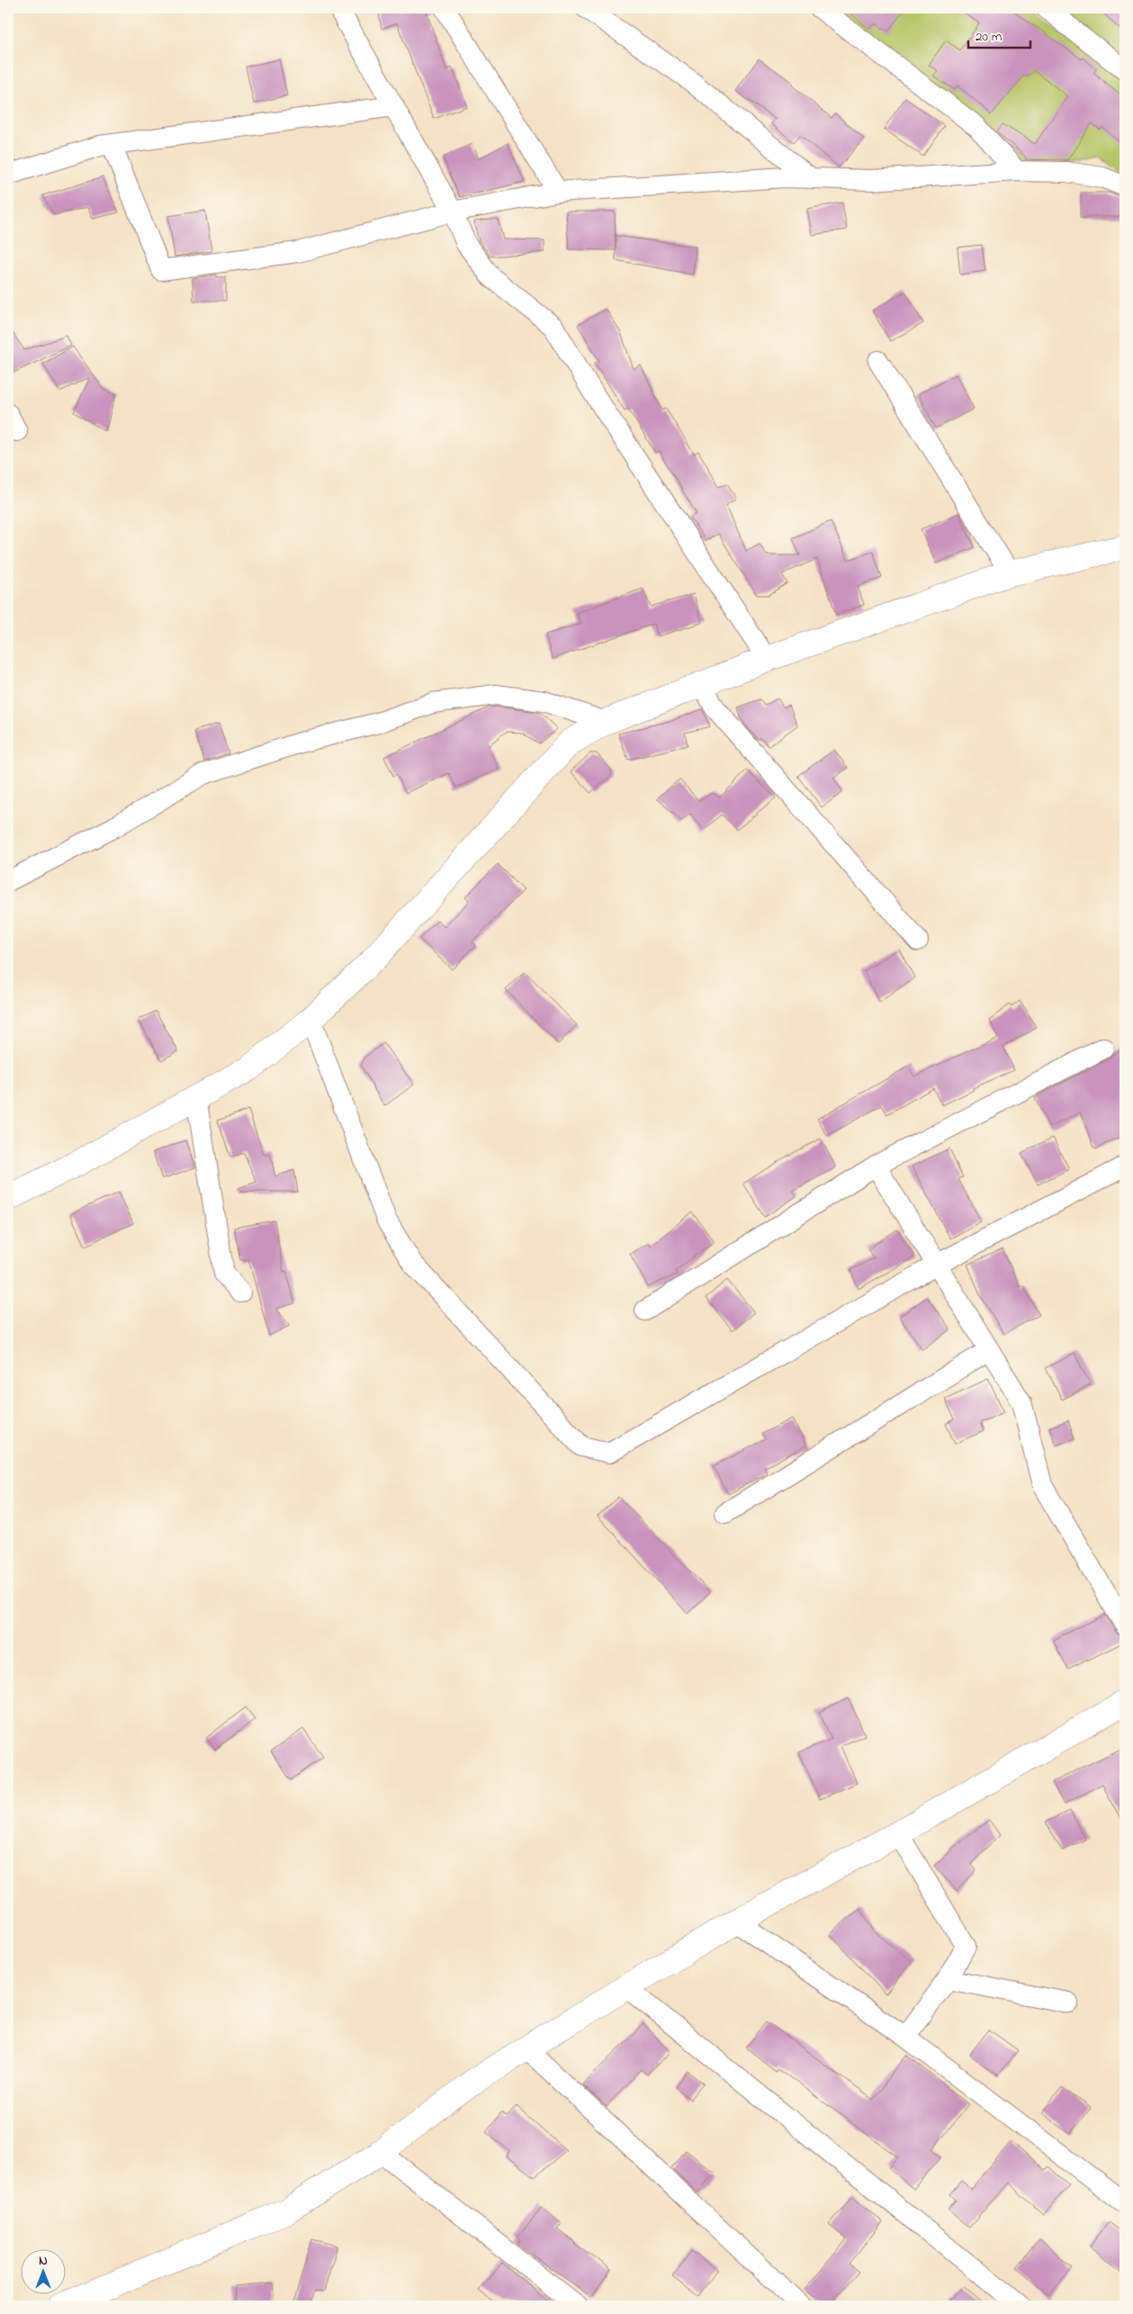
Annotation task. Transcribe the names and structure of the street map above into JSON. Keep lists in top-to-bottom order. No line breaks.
{"scale_bar":"20 m","north":"top"}
